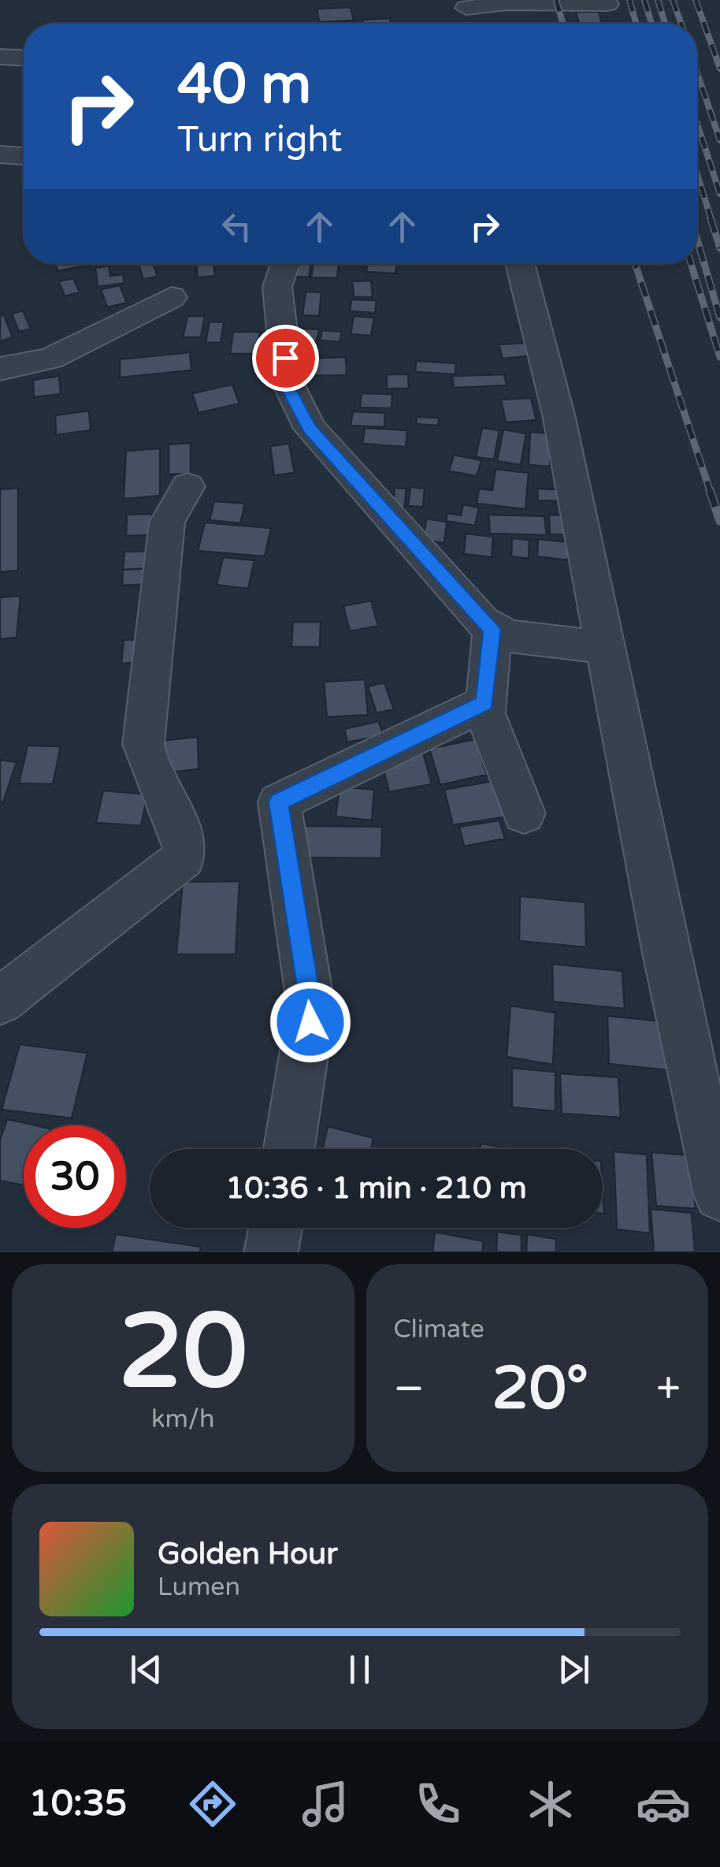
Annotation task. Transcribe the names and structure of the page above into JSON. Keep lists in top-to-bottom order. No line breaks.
{"page":{"turn":["40 m","Turn right"],"limit":"30","trip":"10:36 · 1 min · 210 m","tile":[["20","km/h"],"Climate"],"heat":["−","20°","+"],"song":["Golden Hour","Lumen"],"tabs":"10:35"}}
